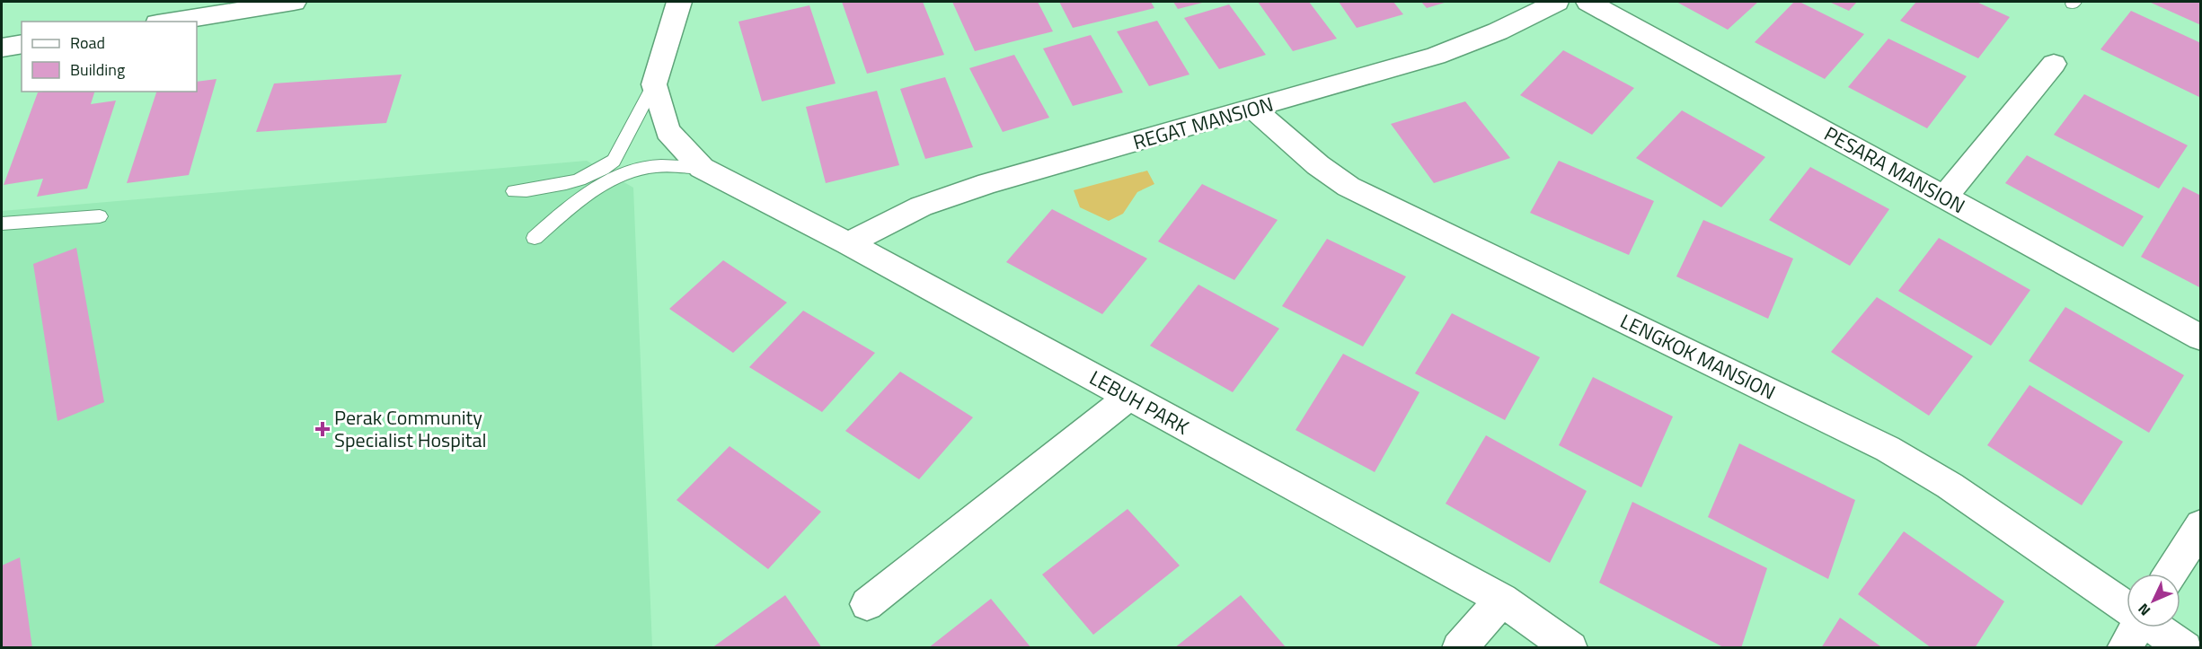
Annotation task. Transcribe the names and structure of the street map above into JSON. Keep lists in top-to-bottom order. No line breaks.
{"streets":{"street":["REGAT MANSION","PESARA MANSION","LENGKOK MANSION","LEBUH PARK"]},"crossings":[["REGAT MANSION","LENGKOK MANSION"],["REGAT MANSION","LEBUH PARK"]],"places":{"health":["Perak Community Specialist Hospital"]},"legend":["Road","Building"],"north":"bottom left"}
